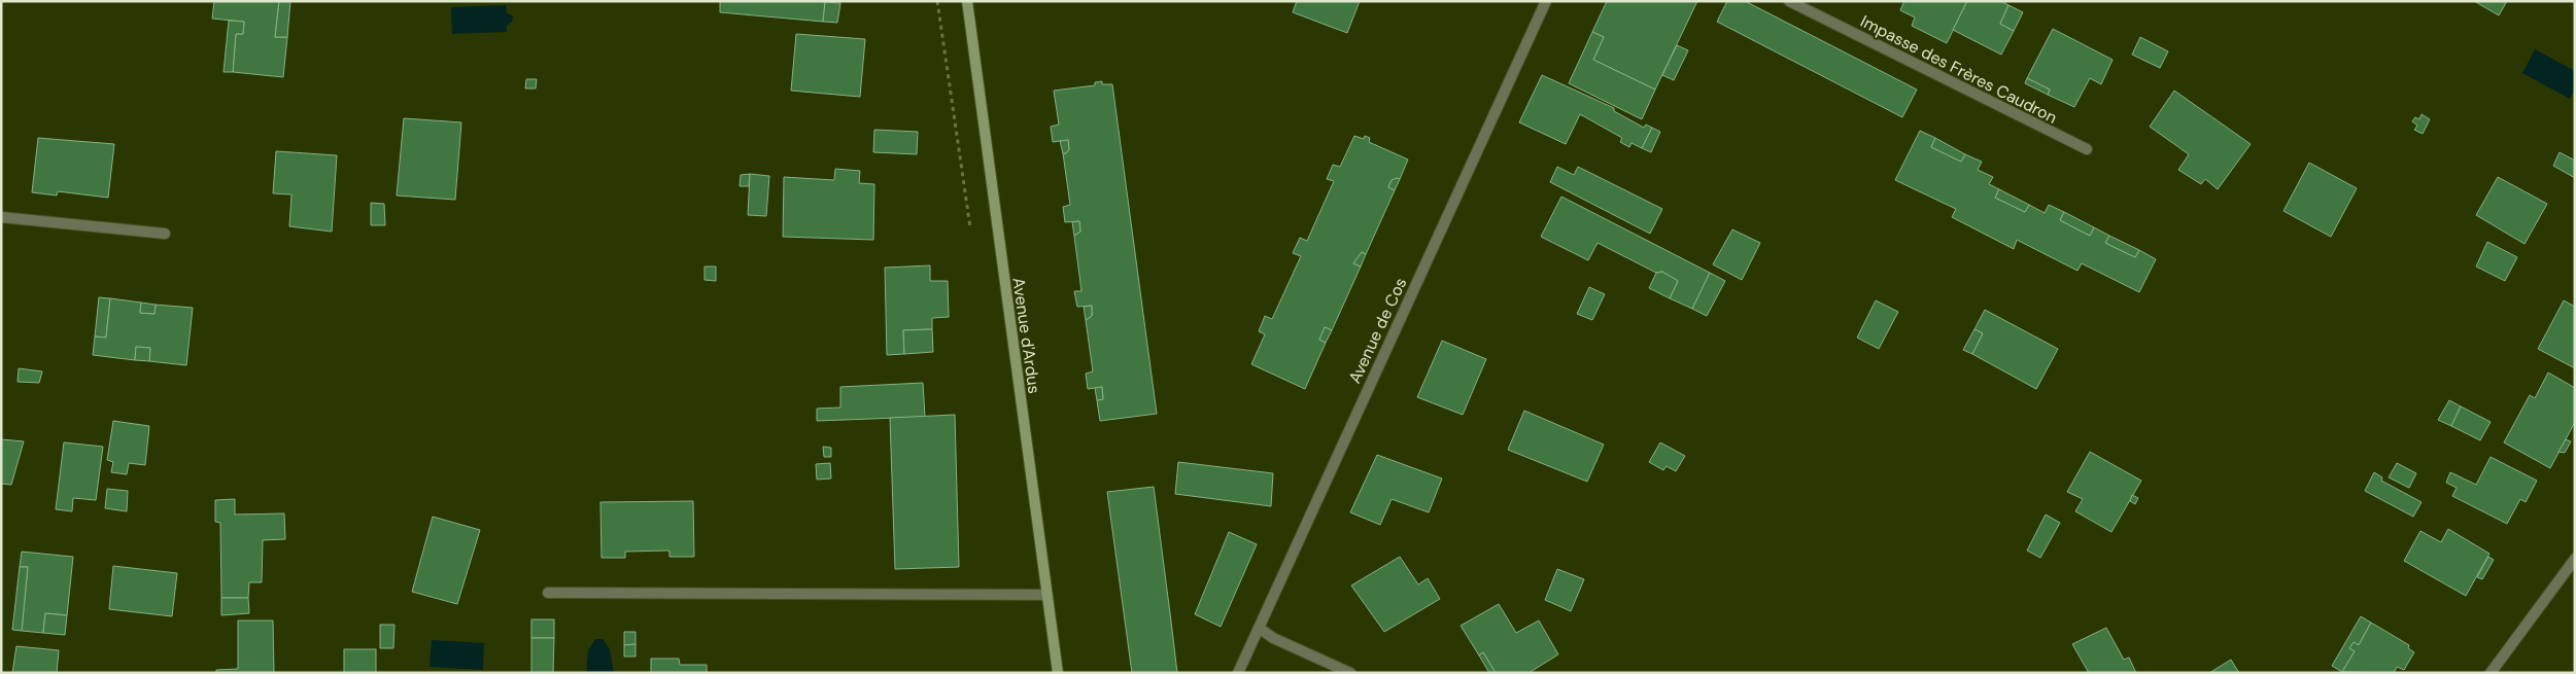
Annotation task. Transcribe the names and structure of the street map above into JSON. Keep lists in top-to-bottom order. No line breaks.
{"streets":{"main road":["Avenue d'Ardus"],"street":["Impasse des Frères Caudron","Avenue de Cos"]}}
